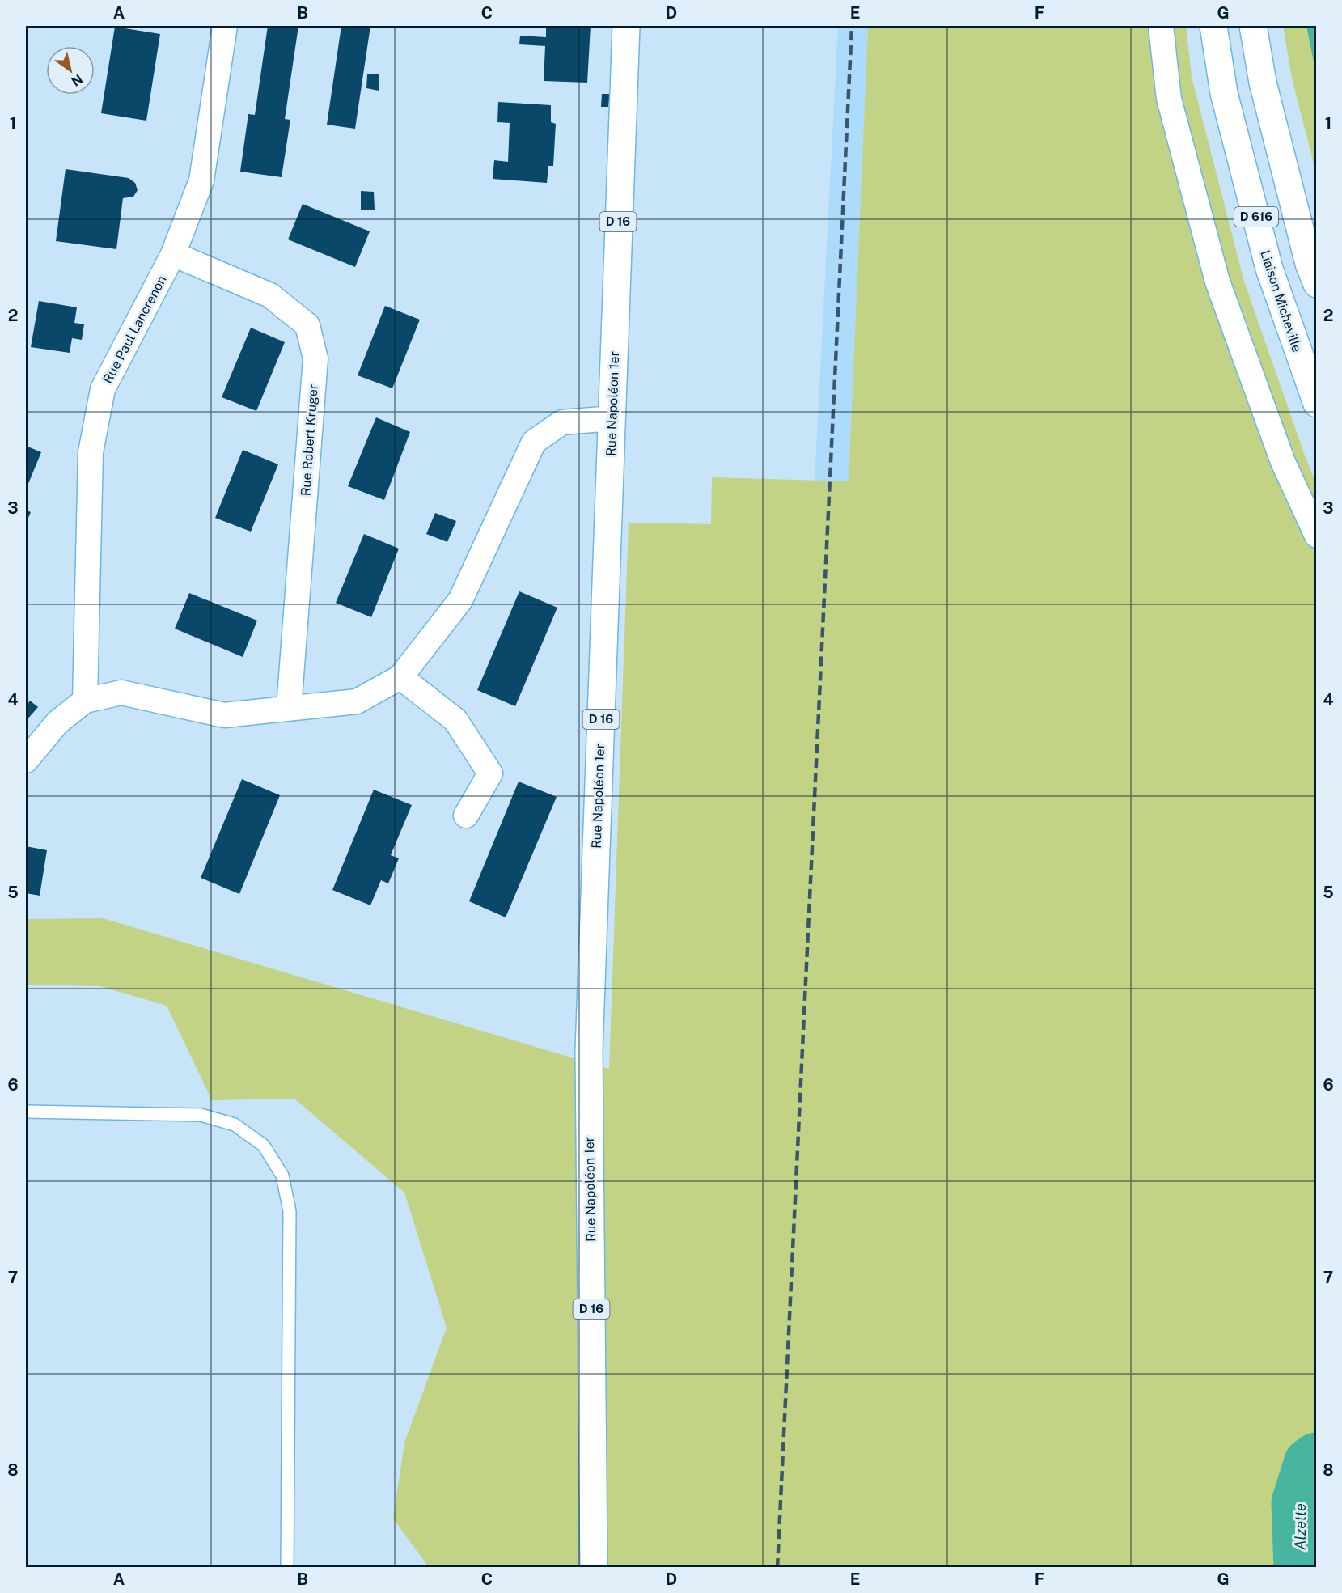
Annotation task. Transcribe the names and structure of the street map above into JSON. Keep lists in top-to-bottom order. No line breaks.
{"streets":{"main road":["D 616","D 16","Liaison Micheville","Rue Napoléon 1er"],"street":["Rue Paul Lancrenon","Rue Robert Kruger"]},"crossings":[["Rue Paul Lancrenon","Rue Robert Kruger"]],"water":["Alzette"],"north":"bottom right","grid":{"columns":["A","B","C","D","E","F","G"],"rows":["1","2","3","4","5","6","7","8"]}}
